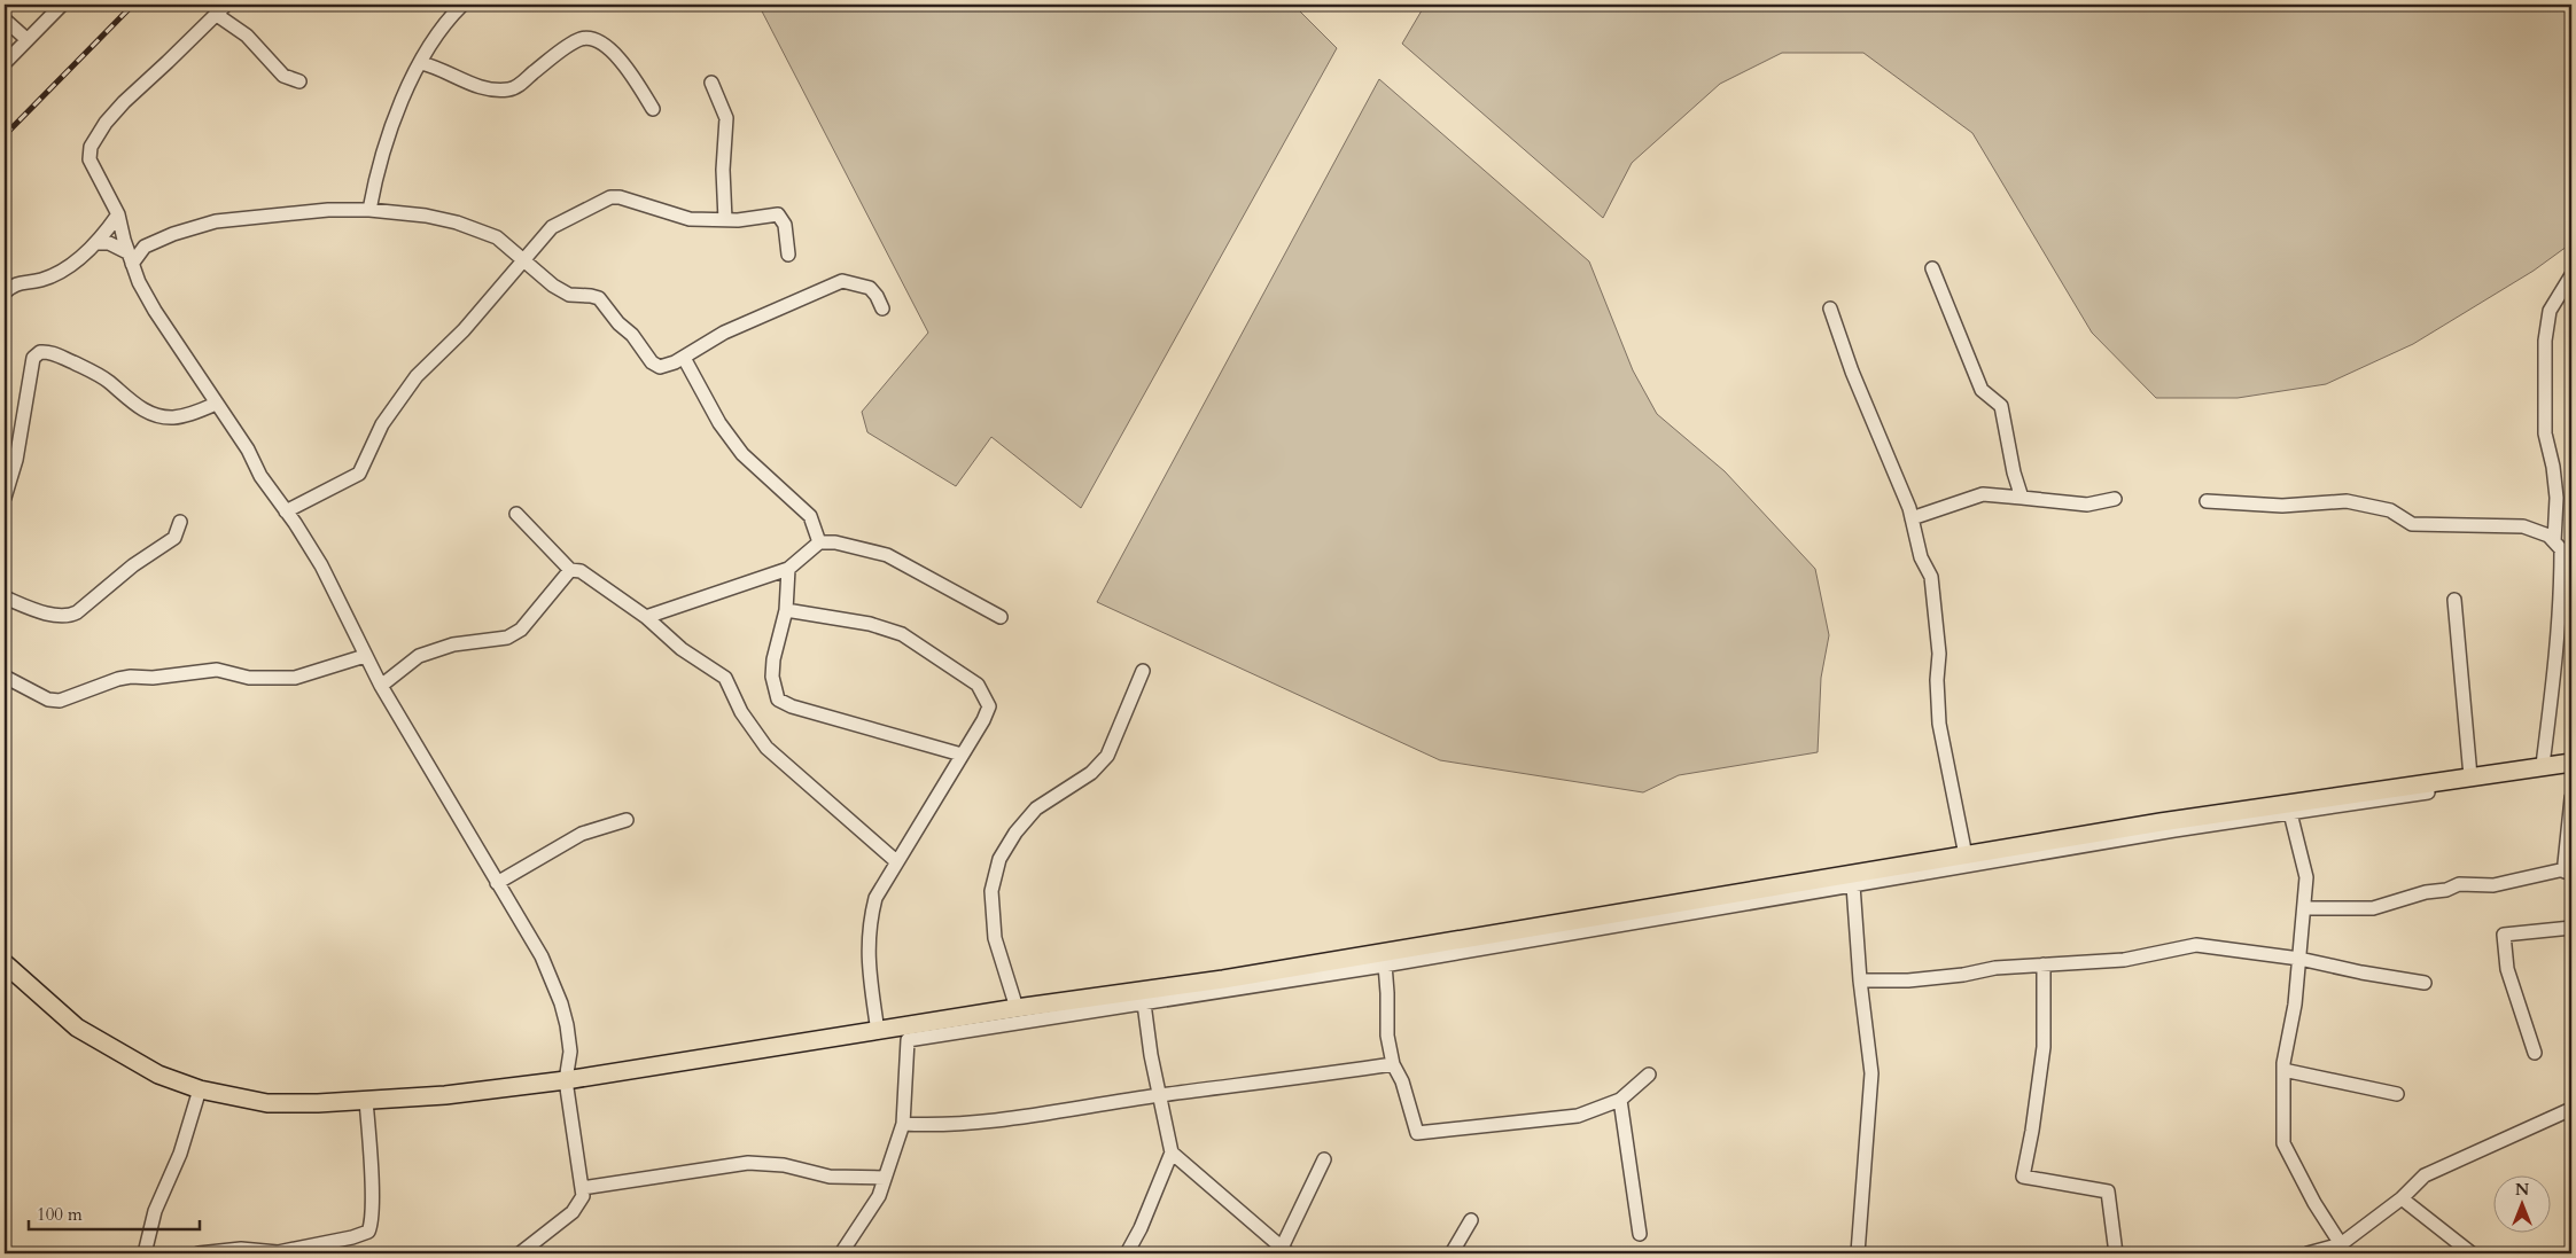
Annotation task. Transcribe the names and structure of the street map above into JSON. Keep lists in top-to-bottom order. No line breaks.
{"scale_bar":"100 m","north":"top"}
